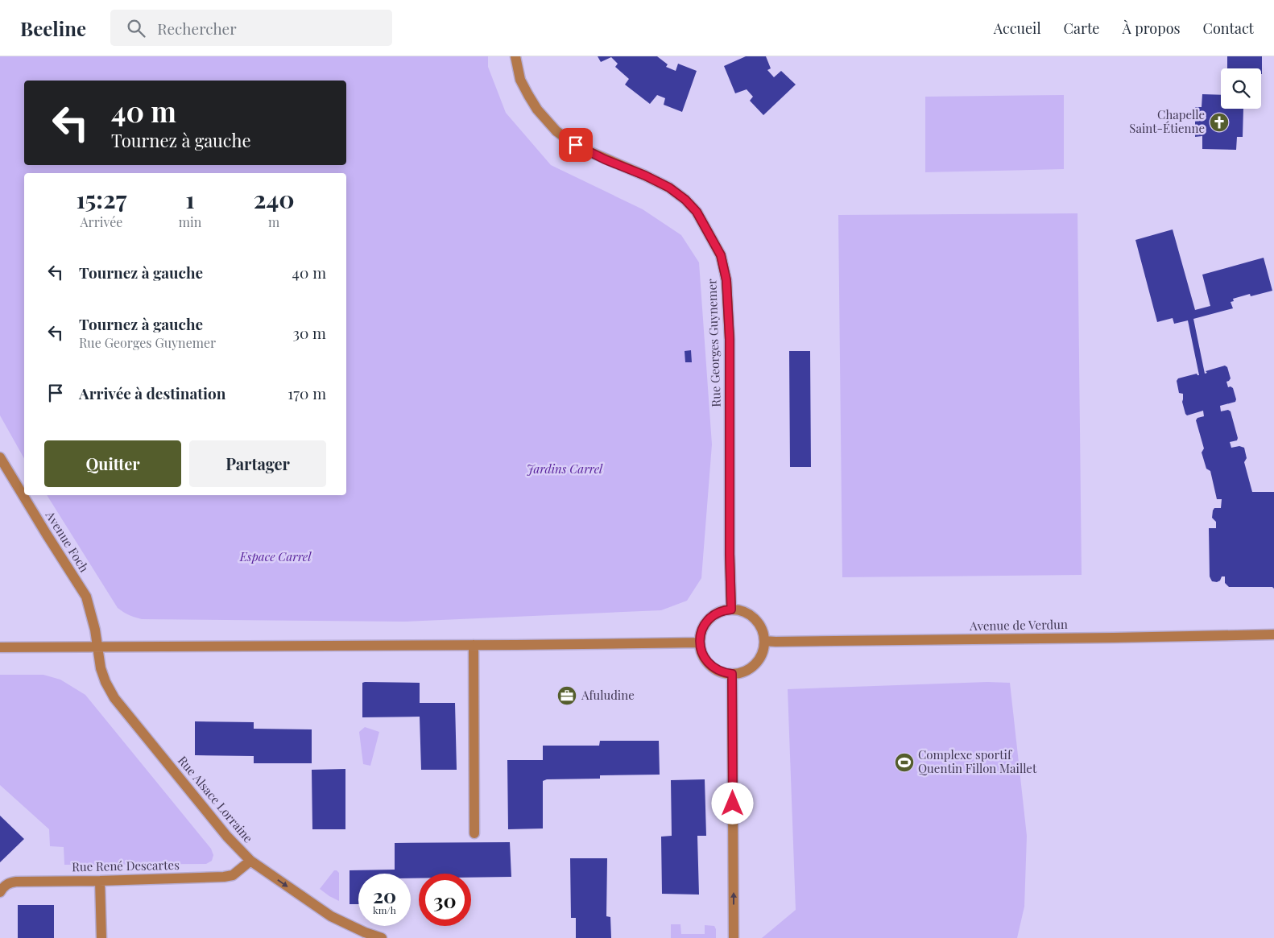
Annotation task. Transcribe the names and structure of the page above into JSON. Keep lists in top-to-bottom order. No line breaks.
{"streets":{"street":["Rue Georges Guynemer","Avenue Foch","Avenue de Verdun","Rue Alsace Lorraine","Rue René Descartes"]},"crossings":[["Rue Georges Guynemer","Avenue de Verdun"],["Avenue Foch","Rue Alsace Lorraine"],["Rue Alsace Lorraine","Rue René Descartes"]],"one_way":["Rue Alsace Lorraine"],"parks":["Jardins Carrel","Espace Carrel"],"places":{"church":["Chapelle Saint-Étienne"],"office":["Afuludine"],"sports":["Complexe sportif Quentin Fillon Maillet"]},"page":{"header":"Beeline","search":"Rechercher","nav":["Accueil","Carte","À propos","Contact"],"turn":["40 m","Tournez à gauche"],"eta":["15:27","Arrivée","1","min","240","m"],"list":[{"name":"Tournez à gauche","value":"40 m"},{"name":"Tournez à gauche","note":"Rue Georges Guynemer","value":"30 m"},{"name":"Arrivée à destination","value":"170 m"}],"buttons":["Quitter","Partager"],"speed":"20 km/h","limit":"30"}}
